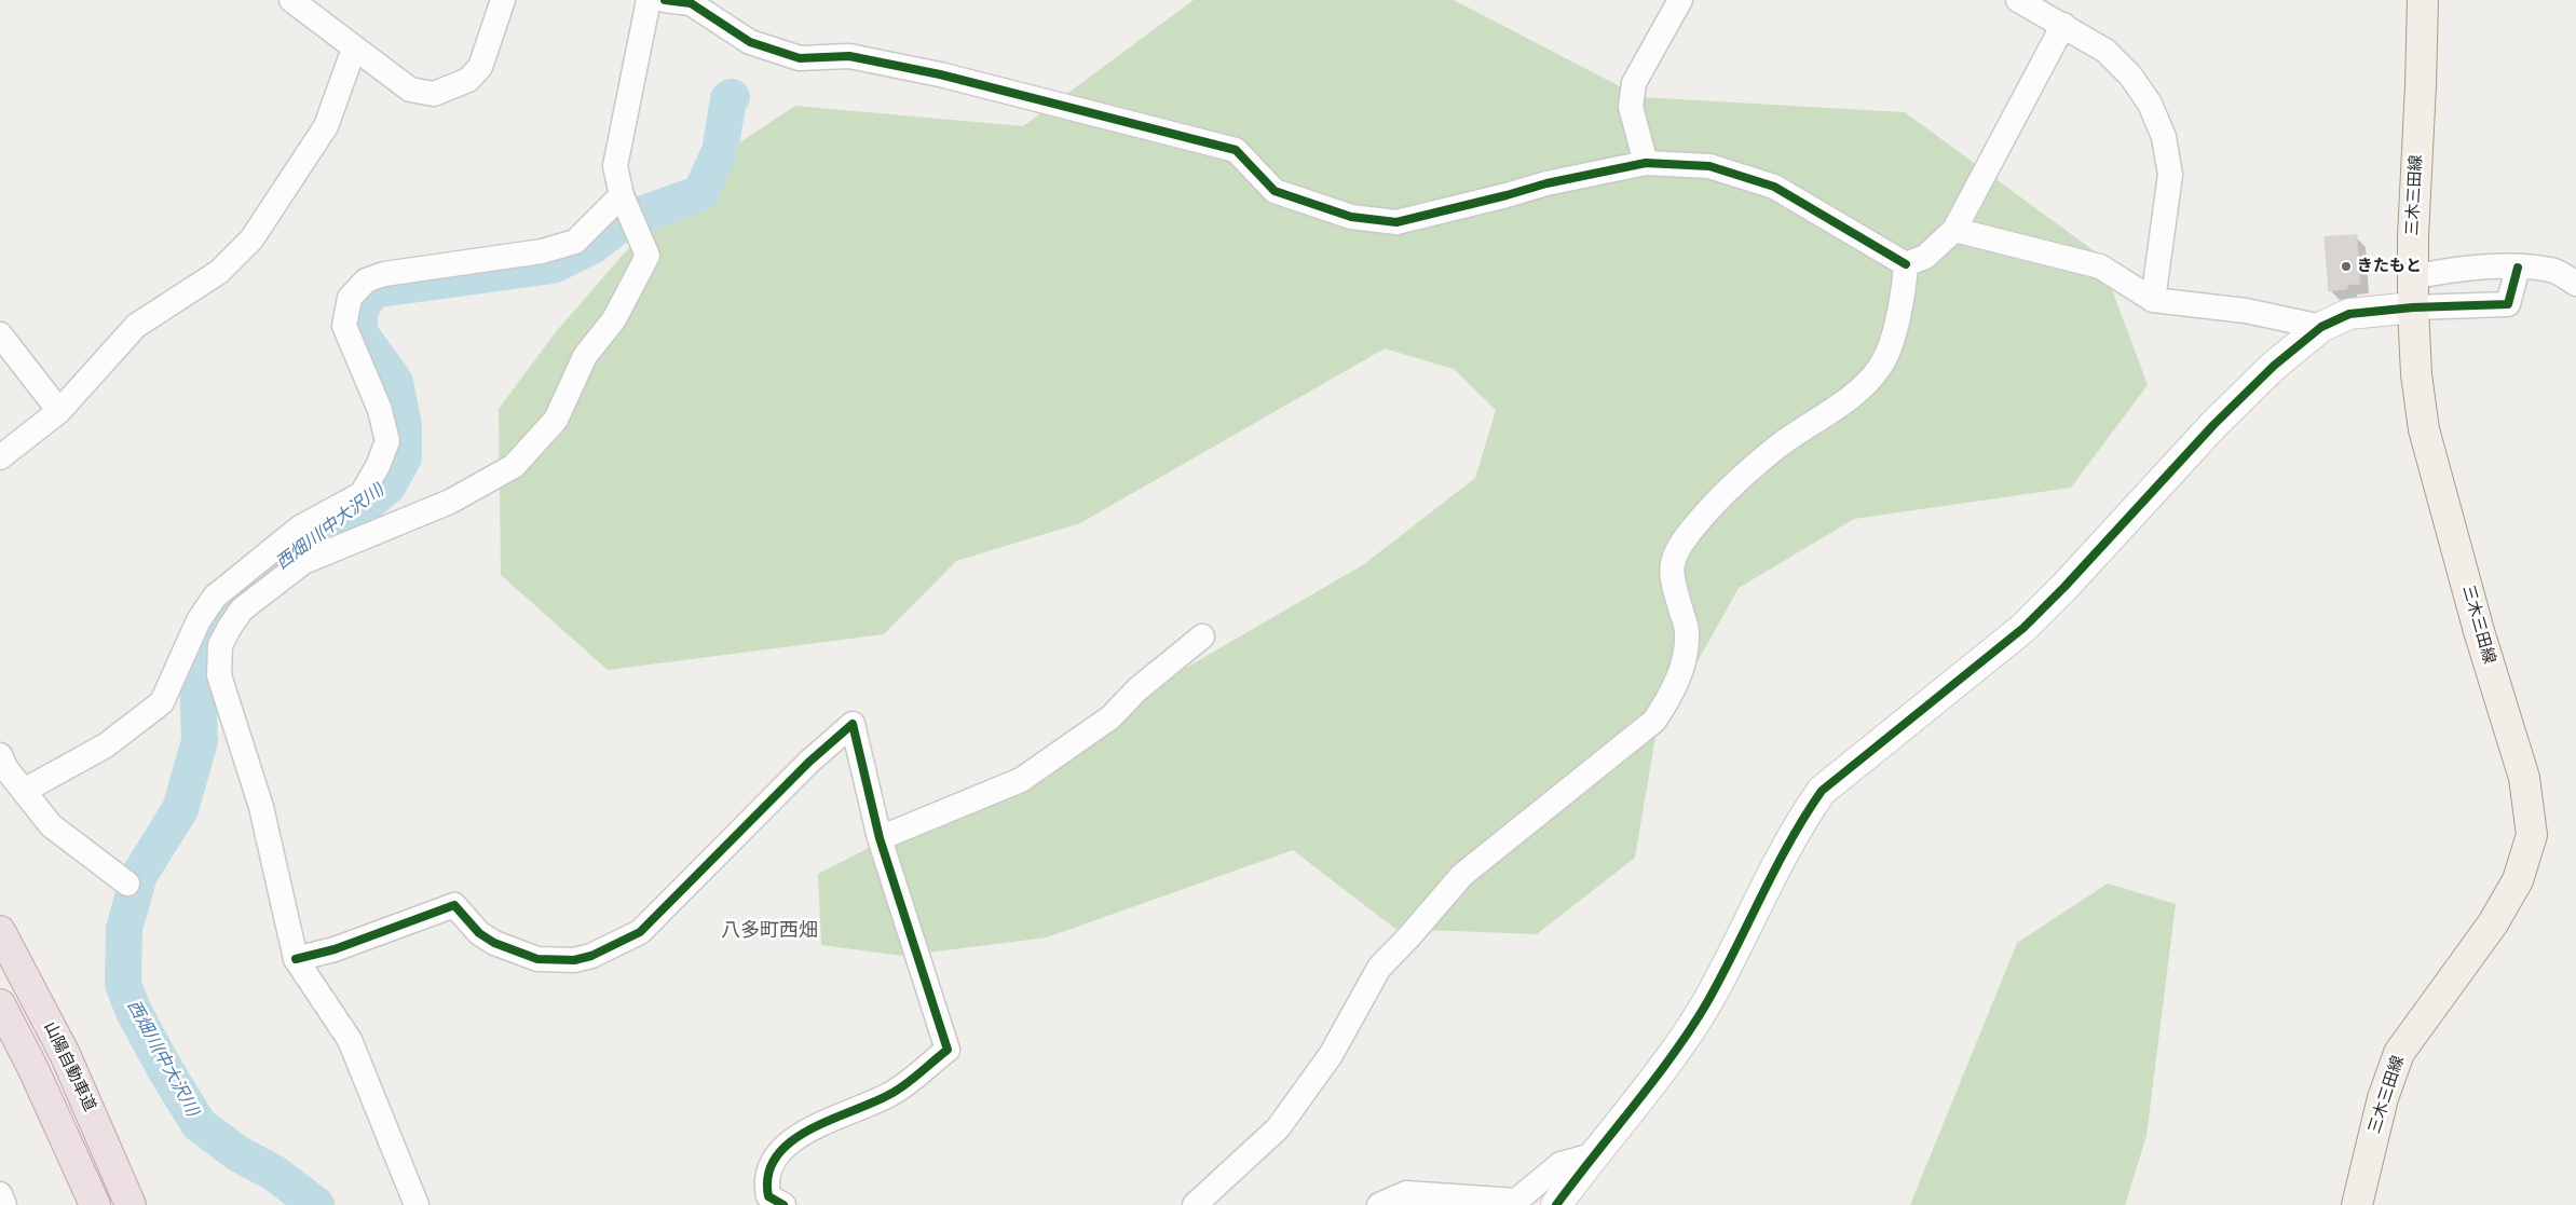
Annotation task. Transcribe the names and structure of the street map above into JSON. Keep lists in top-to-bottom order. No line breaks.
{"streets":{"highway":["山陽自動車道"],"main road":["三木三田線"]},"districts":["八多町西畑"],"water":["西畑川(中大沢川)"],"places":["きたもと"]}
